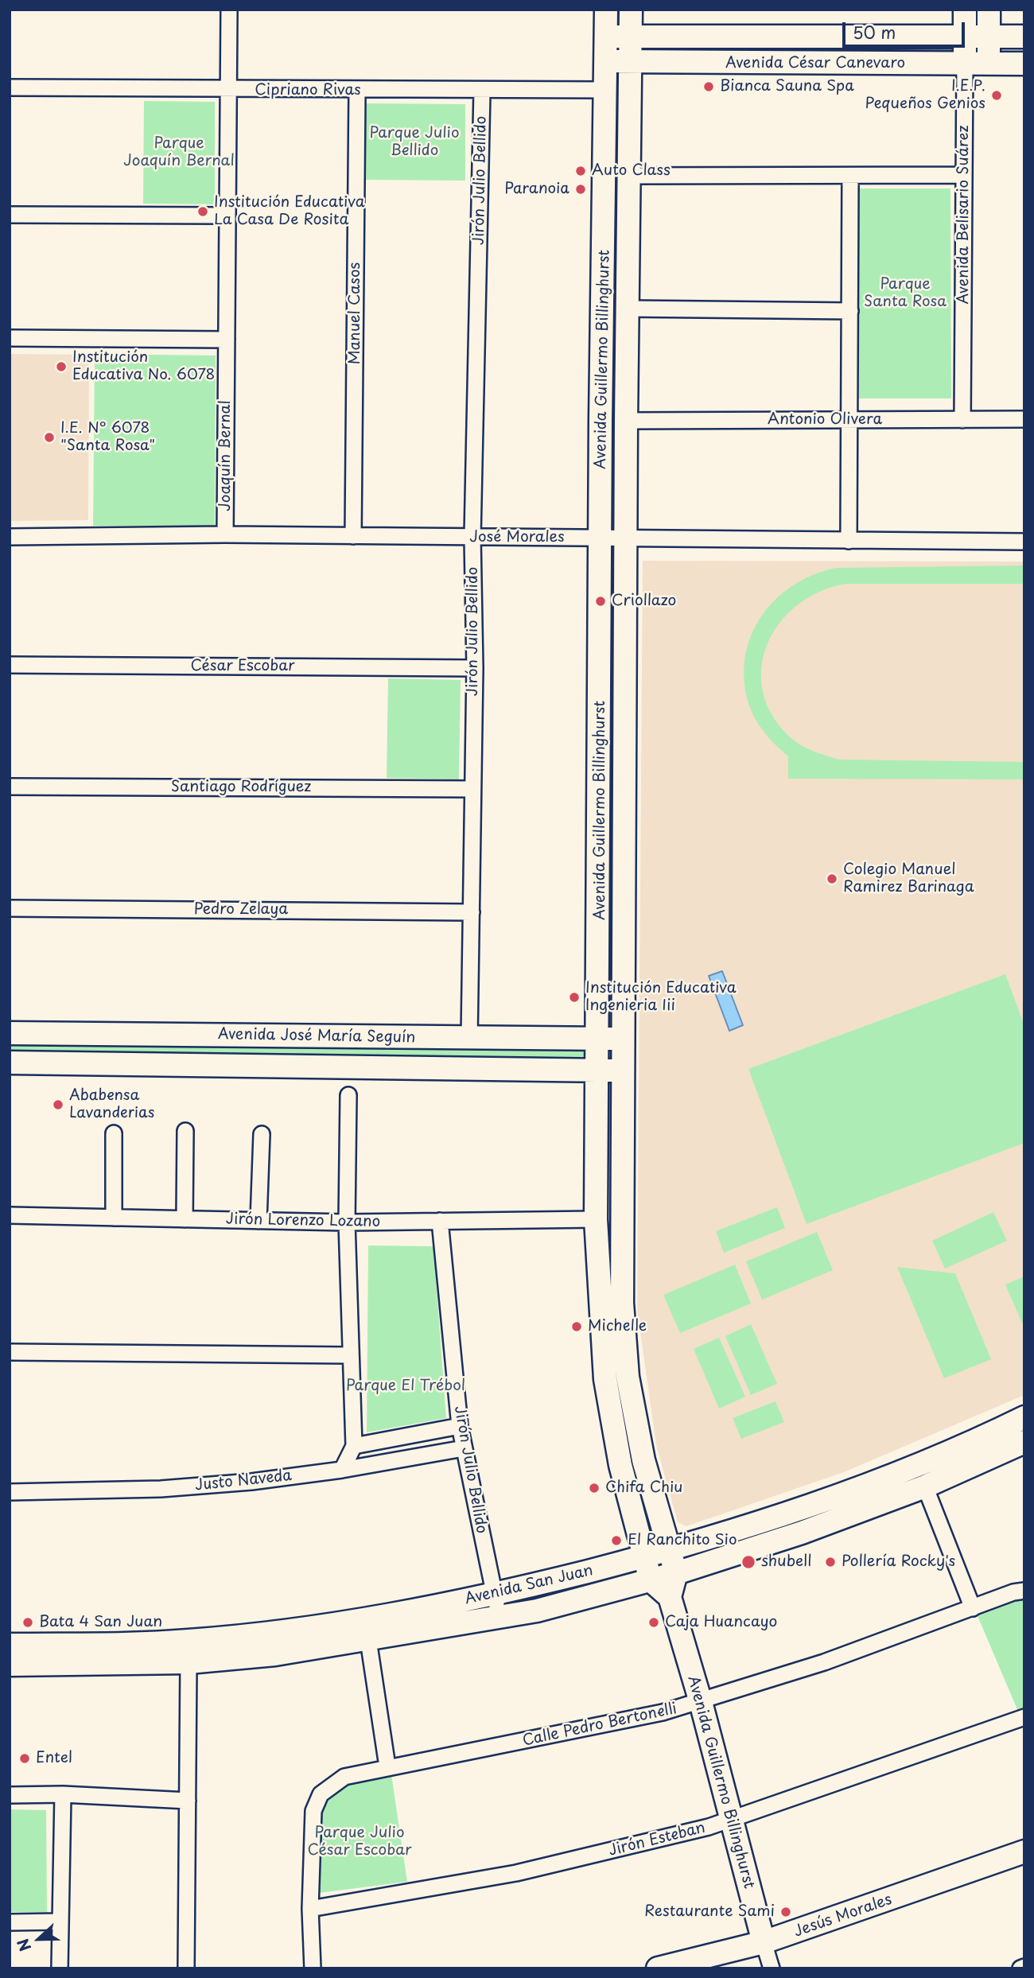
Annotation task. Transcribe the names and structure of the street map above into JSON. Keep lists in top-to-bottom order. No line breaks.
{"streets":{"main road":["Avenida César Canevaro","Avenida Belisario Suárez","Avenida Guillermo Billinghurst","Avenida José María Seguín","Avenida San Juan","Jesús Morales"],"street":["Cipriano Rivas","Jirón Julio Bellido","Manuel Casos","Antonio Olivera","Joaquín Bernal","José Morales","César Escobar","Santiago Rodríguez","Pedro Zelaya","Jirón Lorenzo Lozano","Justo Naveda","Calle Pedro Bertonelli","Jirón Esteban"]},"crossings":[["Avenida César Canevaro","Avenida Belisario Suárez"],["Avenida César Canevaro","Avenida Guillermo Billinghurst"],["Cipriano Rivas","Jirón Julio Bellido"],["Cipriano Rivas","Manuel Casos"],["Cipriano Rivas","Avenida Guillermo Billinghurst"],["Cipriano Rivas","Joaquín Bernal"],["Jirón Julio Bellido","José Morales"],["Jirón Julio Bellido","César Escobar"],["Jirón Julio Bellido","Santiago Rodríguez"],["Jirón Julio Bellido","Pedro Zelaya"],["Jirón Julio Bellido","Avenida José María Seguín"],["Jirón Julio Bellido","Jirón Lorenzo Lozano"],["Jirón Julio Bellido","Justo Naveda"],["Jirón Julio Bellido","Avenida San Juan"],["Avenida Belisario Suárez","Antonio Olivera"],["Manuel Casos","José Morales"],["Avenida Guillermo Billinghurst","Antonio Olivera"],["Avenida Guillermo Billinghurst","José Morales"],["Avenida Guillermo Billinghurst","Avenida José María Seguín"],["Avenida Guillermo Billinghurst","Jirón Lorenzo Lozano"],["Avenida Guillermo Billinghurst","Avenida San Juan"],["Avenida Guillermo Billinghurst","Calle Pedro Bertonelli"],["Avenida Guillermo Billinghurst","Jirón Esteban"],["Avenida Guillermo Billinghurst","Jesús Morales"],["Joaquín Bernal","José Morales"],["Calle Pedro Bertonelli","Jirón Esteban"]],"parks":["Parque Julio Bellido","Parque Joaquín Bernal","Parque Santa Rosa","Parque El Trébol","Parque Julio César Escobar"],"places":["Bianca Sauna Spa","I.E.P. Pequeños Genios","Auto Class","Paranoia","Institución Educativa La Casa De Rosita","Institución Educativa No. 6078","I.E. N° 6078 \"Santa Rosa\"","Criollazo","Colegio Manuel Ramirez Barinaga","Institución Educativa Ingenieria Iii","Ababensa Lavanderias","Michelle","Chifa Chiu","El Ranchito Sio","shubell","Pollería Rocky's","Bata 4 San Juan","Caja Huancayo","Entel","Restaurante Sami"],"scale_bar":"50 m","north":"left"}
